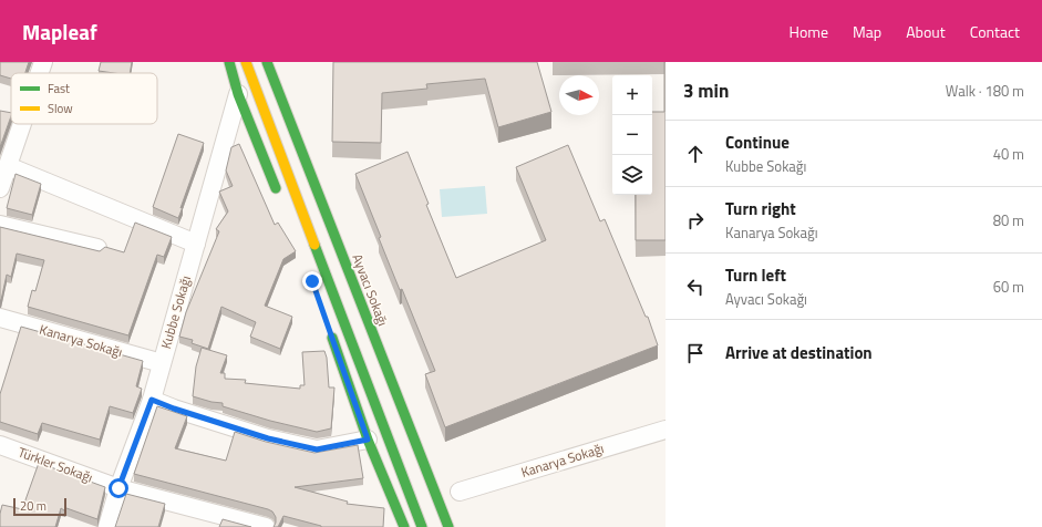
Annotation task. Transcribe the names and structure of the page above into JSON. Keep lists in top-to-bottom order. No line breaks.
{"streets":{"main road":["Ayvacı Sokağı"],"street":["Kubbe Sokağı","Kanarya Sokağı","Türkler Sokağı"]},"crossings":[["Kubbe Sokağı","Kanarya Sokağı"],["Kubbe Sokağı","Türkler Sokağı"]],"legend":["Fast","Slow"],"scale_bar":"20 m","north":"right","page":{"header":"Mapleaf","nav":["Home","Map","About","Contact"],"heading":["3 min","Walk · 180 m"],"map_buttons":["+","−"],"list":[["Continue","Kubbe Sokağı","40 m"],["Turn right","Kanarya Sokağı","80 m"],["Turn left","Ayvacı Sokağı","60 m"],"Arrive at destination"],"scale":"20 m"}}
